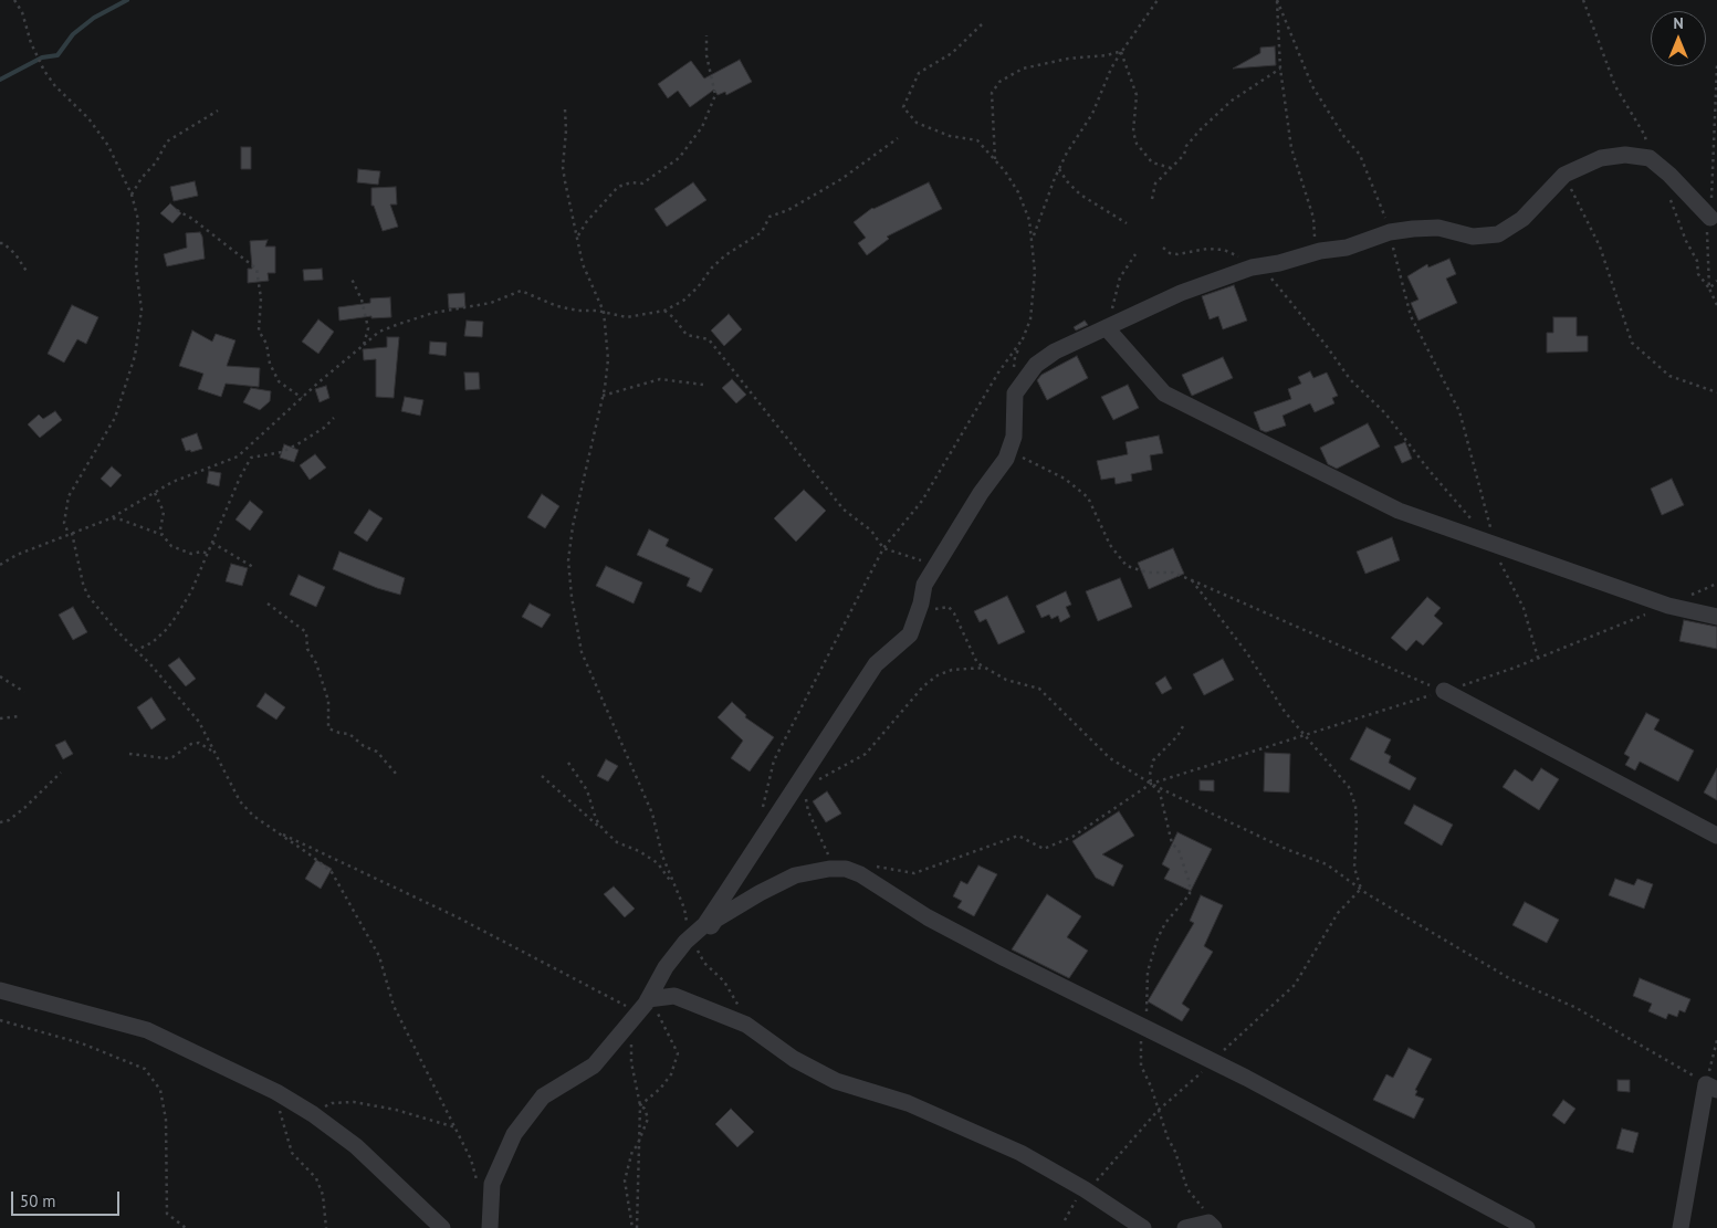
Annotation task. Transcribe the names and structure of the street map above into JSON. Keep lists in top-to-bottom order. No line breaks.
{"scale_bar":"50 m","north":"top"}
